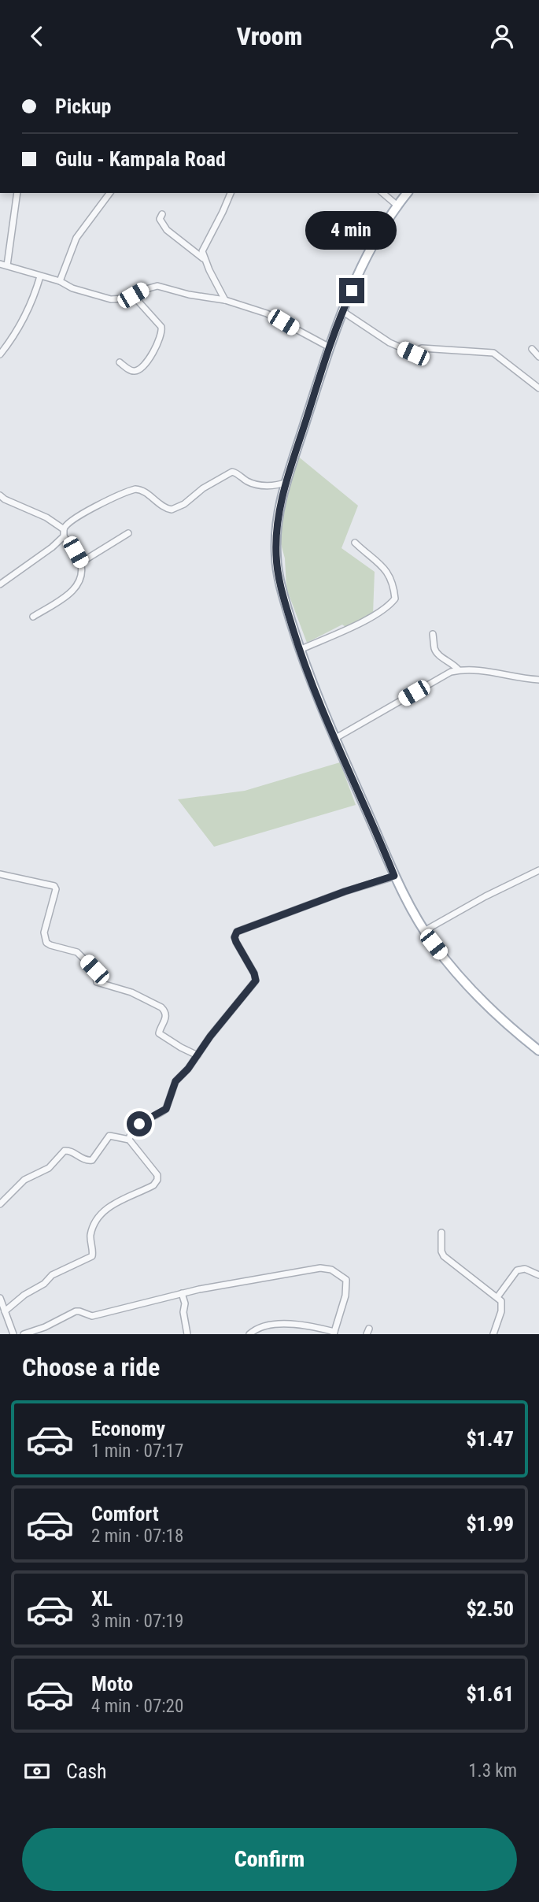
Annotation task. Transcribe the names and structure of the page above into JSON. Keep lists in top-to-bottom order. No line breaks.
{"page":{"header":"Vroom","banner":["Pickup","Gulu - Kampala Road"],"bubble":"4 min","heading":"Choose a ride","list":[{"name":"Economy","note":"1 min · 07:17","value":"$1.47"},{"name":"Comfort","note":"2 min · 07:18","value":"$1.99"},{"name":"XL","note":"3 min · 07:19","value":"$2.50"},{"name":"Moto","note":"4 min · 07:20","value":"$1.61"}],"pay":["Cash","1.3 km"],"buttons":"Confirm"}}
